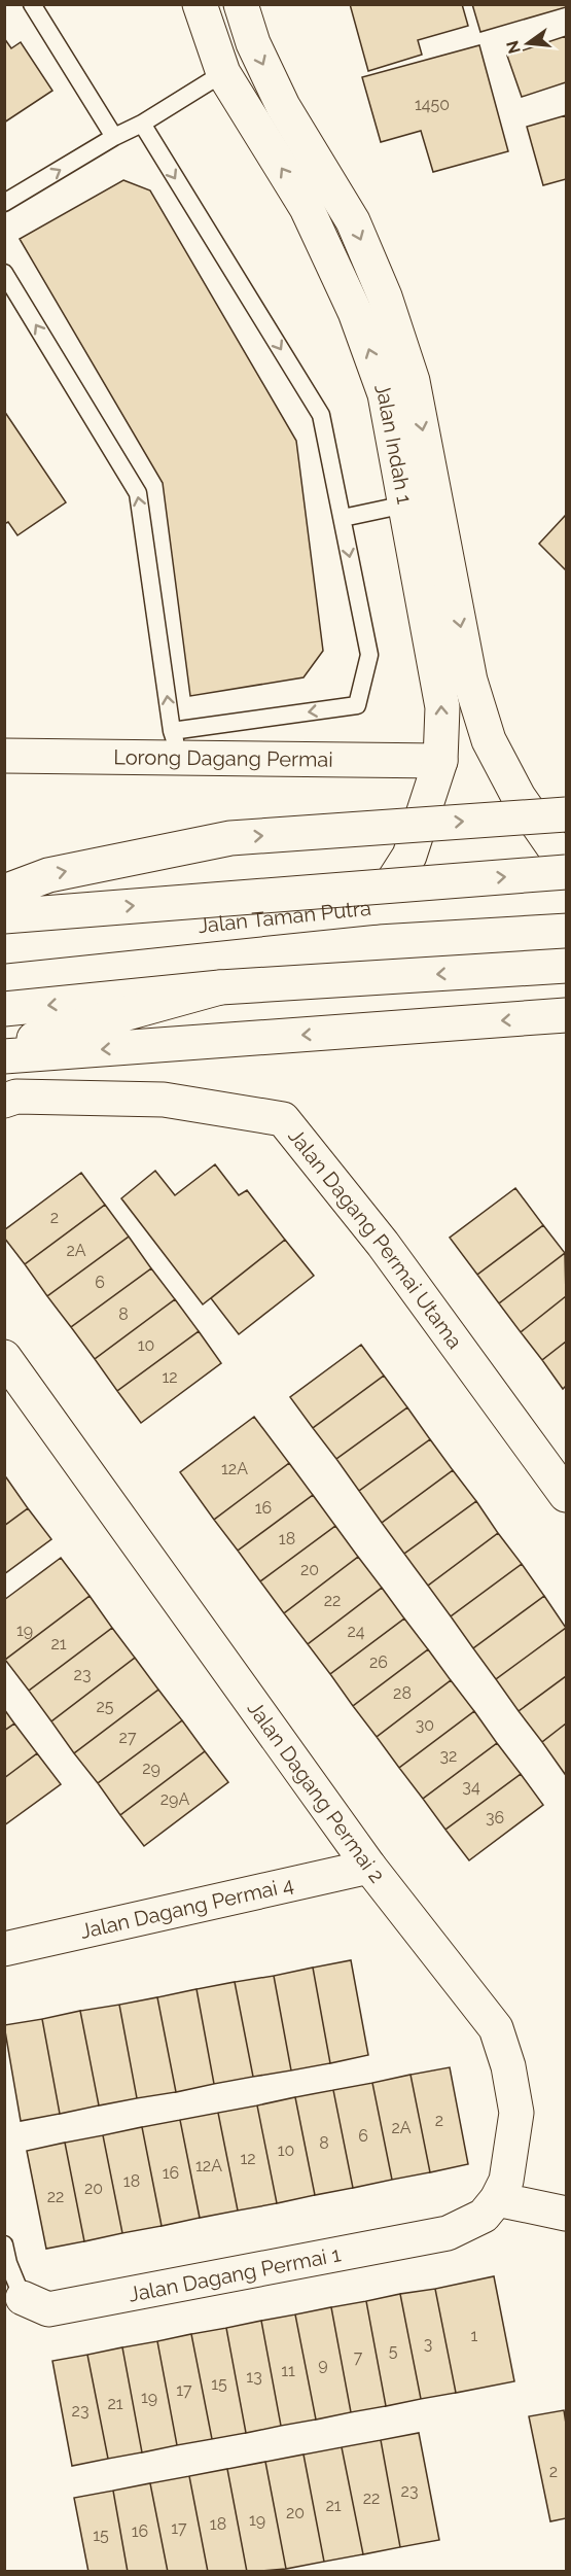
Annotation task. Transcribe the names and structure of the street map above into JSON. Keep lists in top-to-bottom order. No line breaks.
{"streets":{"main road":["Jalan Indah 1","Lorong Dagang Permai","Jalan Taman Putra","Jalan Dagang Permai Utama","Jalan Dagang Permai 2","Jalan Dagang Permai 4","Jalan Dagang Permai 1"]},"crossings":[["Jalan Indah 1","Lorong Dagang Permai"],["Jalan Indah 1","Jalan Taman Putra"],["Jalan Dagang Permai 2","Jalan Dagang Permai 4"],["Jalan Dagang Permai 2","Jalan Dagang Permai 1"]],"house_numbers":["1450","2","2A","6","8","10","12","12A","16","18","20","22","19","24","21","26","23","28","25","30","27","32","29","34","29A","36","2","2A","6","8","10","12","12A","16","18","20","22","1","3","5","7","9","11","13","15","17","19","21","23","2","23","22","21","20","19","18","17","16","15"],"north":"left"}
